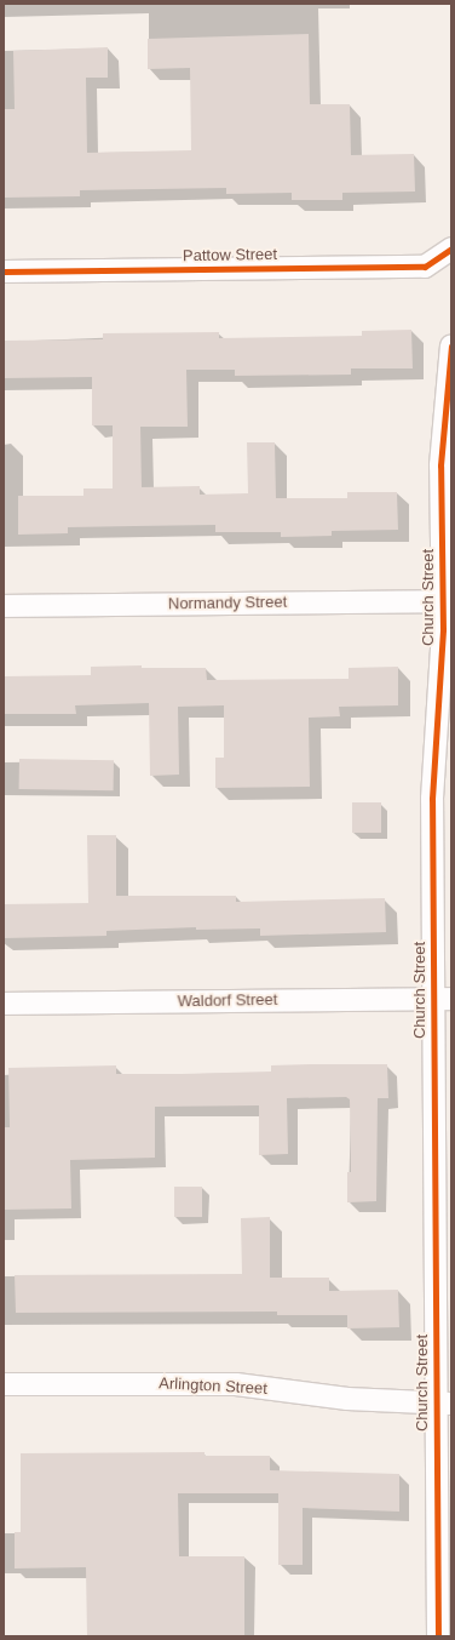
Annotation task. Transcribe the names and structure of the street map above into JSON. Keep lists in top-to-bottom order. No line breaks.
{"streets":{"street":["Pattow Street","Church Street","Normandy Street","Waldorf Street","Arlington Street"]},"crossings":[["Church Street","Normandy Street"],["Church Street","Waldorf Street"],["Church Street","Arlington Street"]]}
